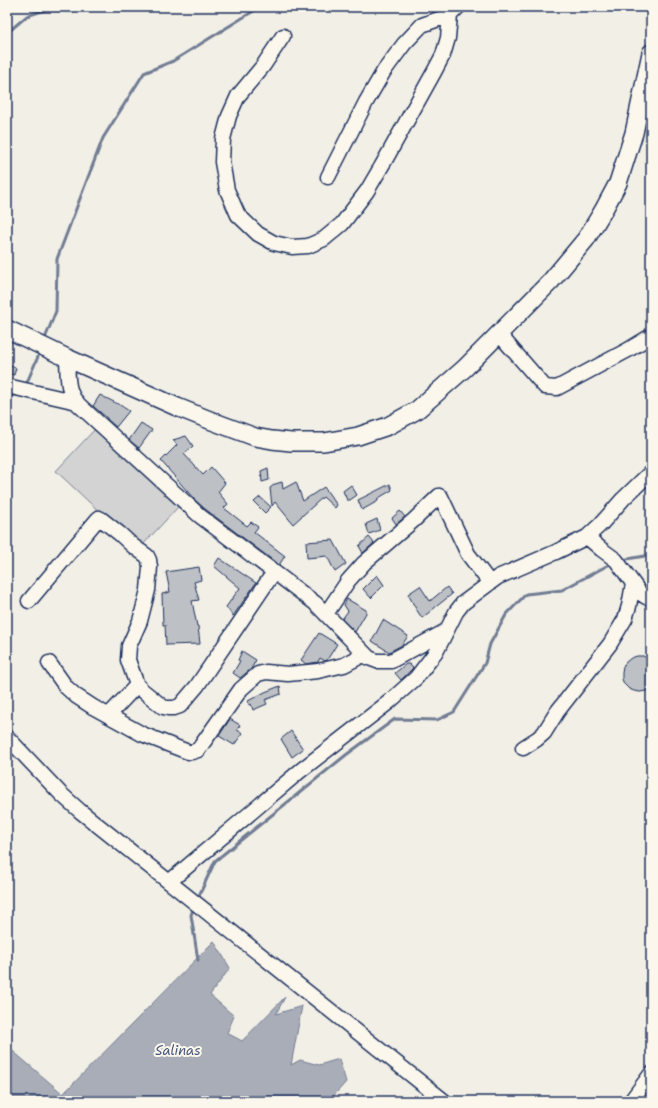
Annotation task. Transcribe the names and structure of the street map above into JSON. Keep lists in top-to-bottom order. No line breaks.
{"water":["Salinas"]}
